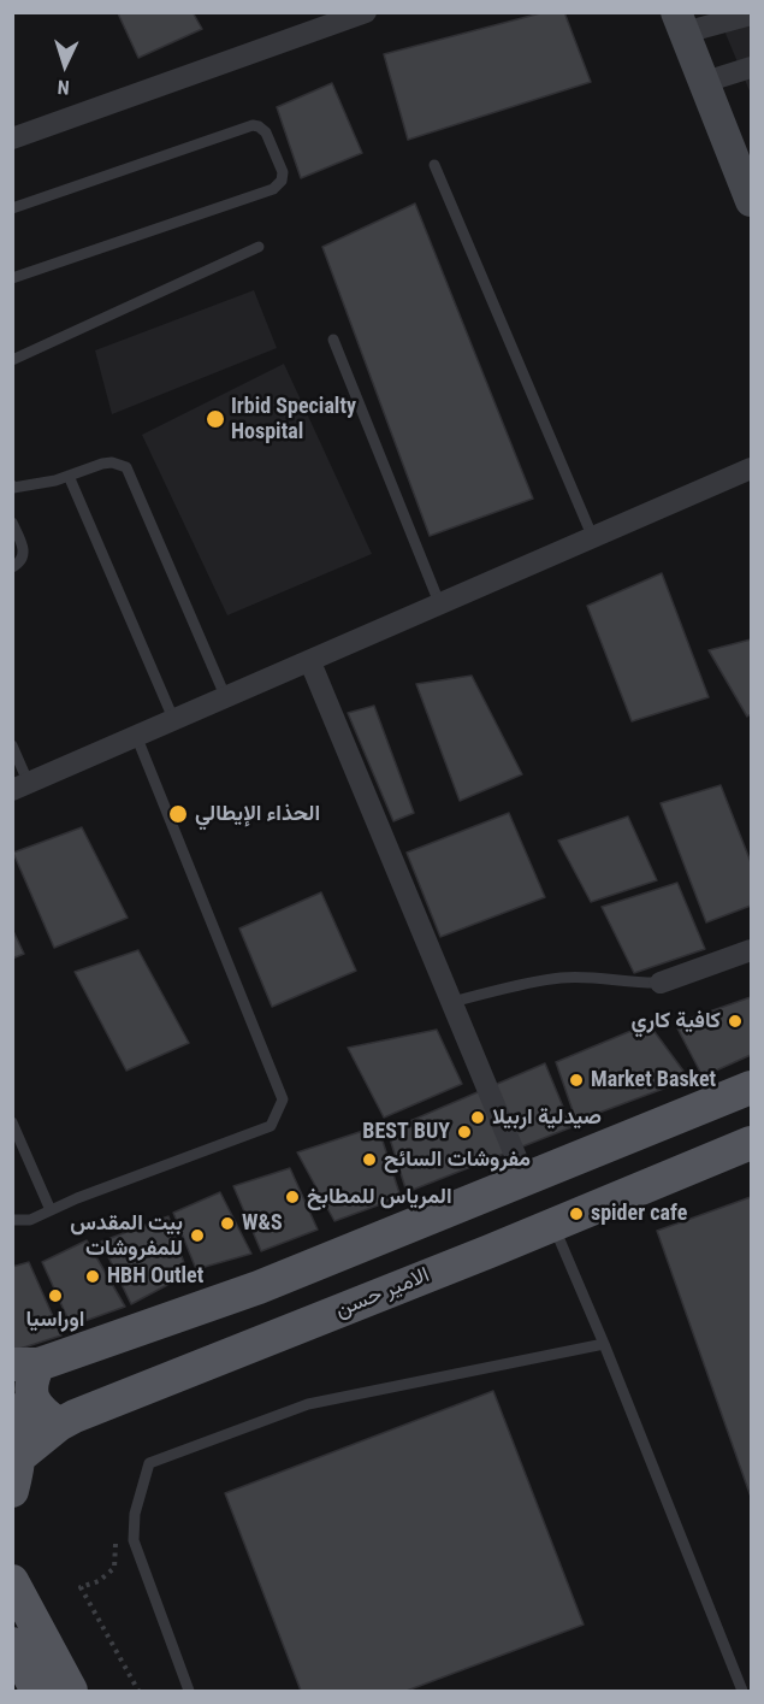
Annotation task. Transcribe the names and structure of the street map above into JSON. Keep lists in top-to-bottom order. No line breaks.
{"streets":{"main road":["الامير حسن"]},"places":["Irbid Specialty Hospital","الحذاء الإيطالي","كافية كاري","Market Basket","صيدلية اربيلا","BEST BUY","مفروشات السائح","المرياس للمطابخ","spider cafe","W&S","بيت المقدس للمفروشات","HBH Outlet","اوراسيا"],"north":"bottom"}
